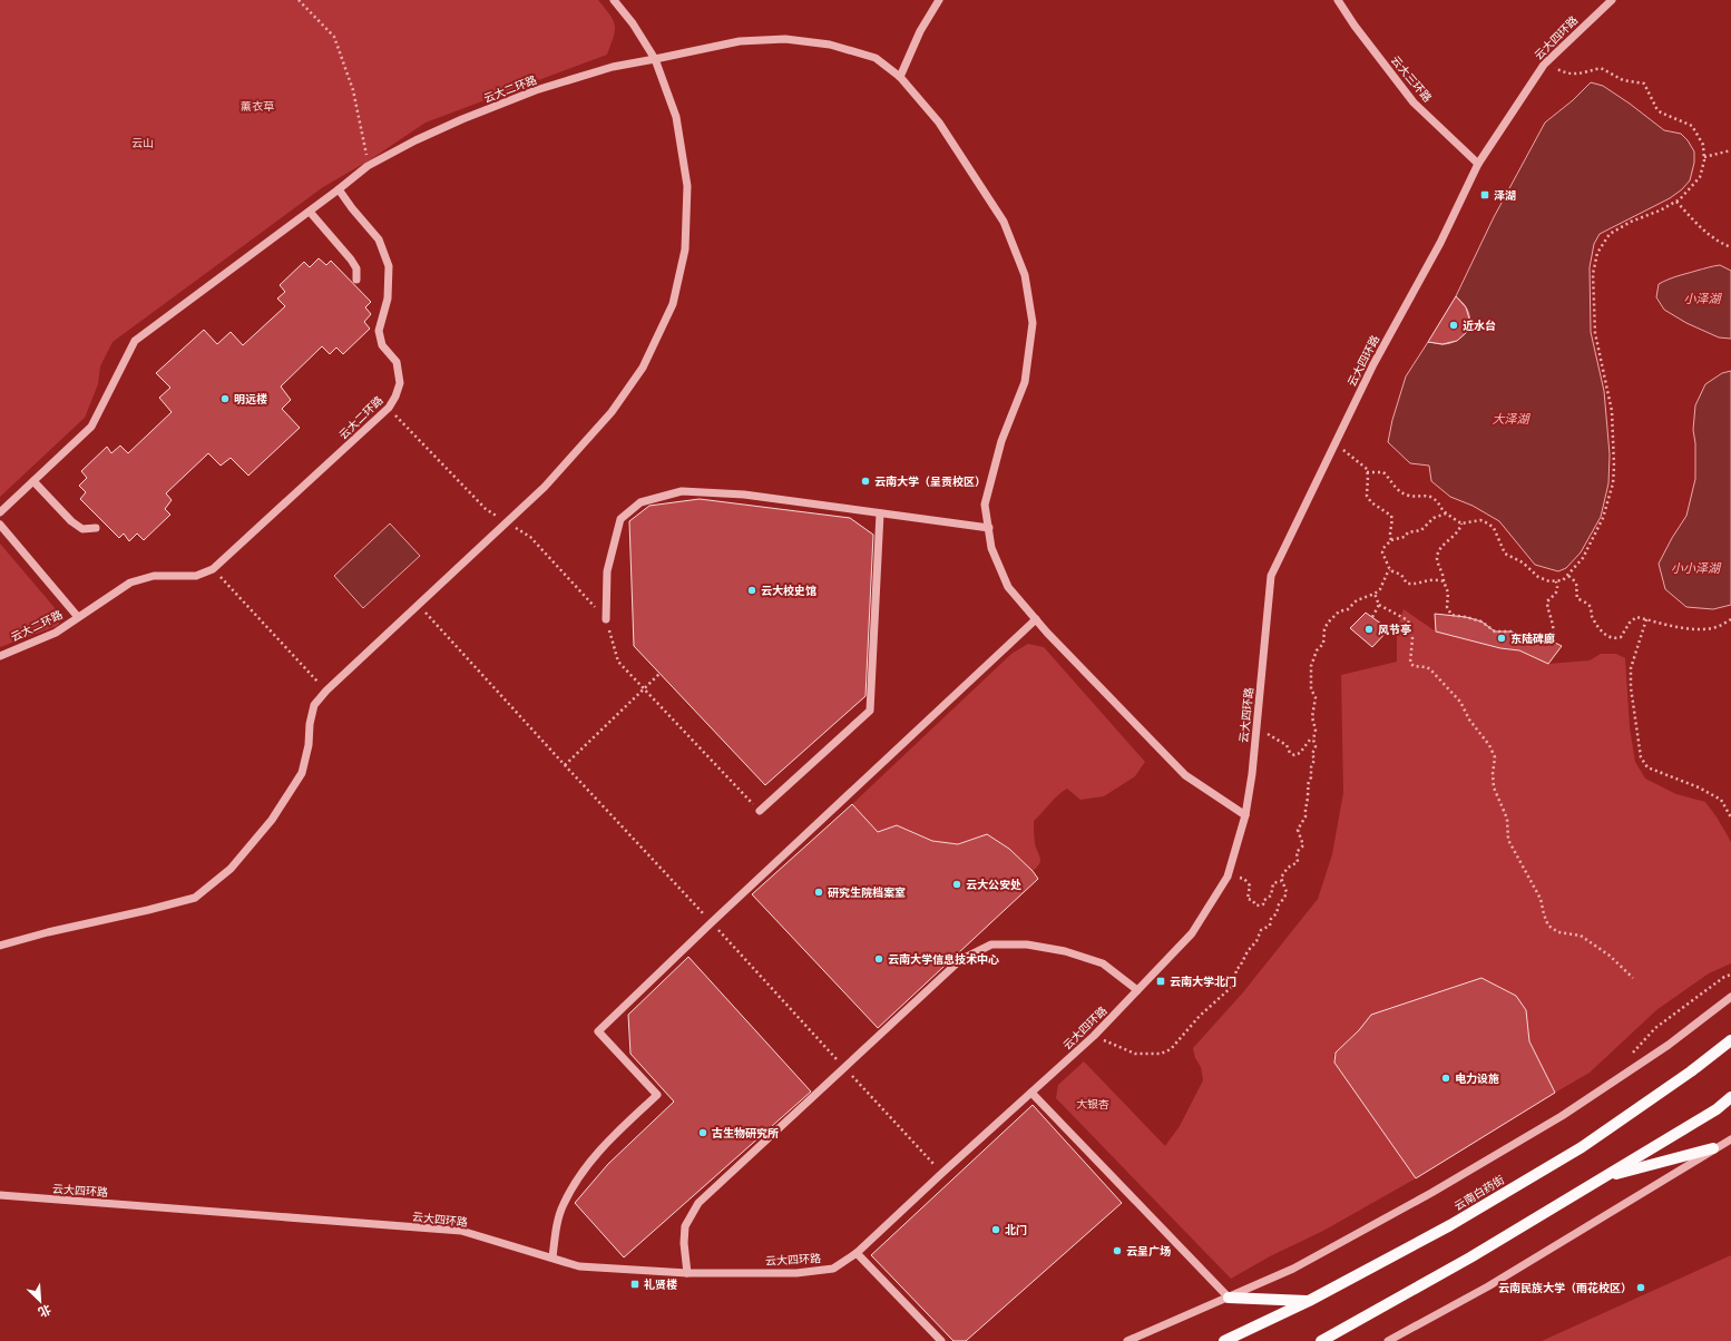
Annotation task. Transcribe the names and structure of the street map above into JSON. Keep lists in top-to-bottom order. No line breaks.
{"streets":{"main road":["云南白药街"],"street":["云大四环路","云大三环路","云大二环路"]},"crossings":[["云大四环路","云大三环路"],["云大四环路","云大二环路"]],"water":["小泽湖","大泽湖","小小泽湖"],"parks":["薰衣草","云山","大银杏"],"places":{"transit":["泽湖","云南大学北门","礼贤楼"],"other":["近水台","明远楼","云南大学（呈贡校区）","云大校史馆","风节亭","东陆碑廊","云大公安处","研究生院档案室","云南大学信息技术中心","电力设施","古生物研究所","北门","云呈广场","云南民族大学（雨花校区）"]},"north":"bottom right"}
